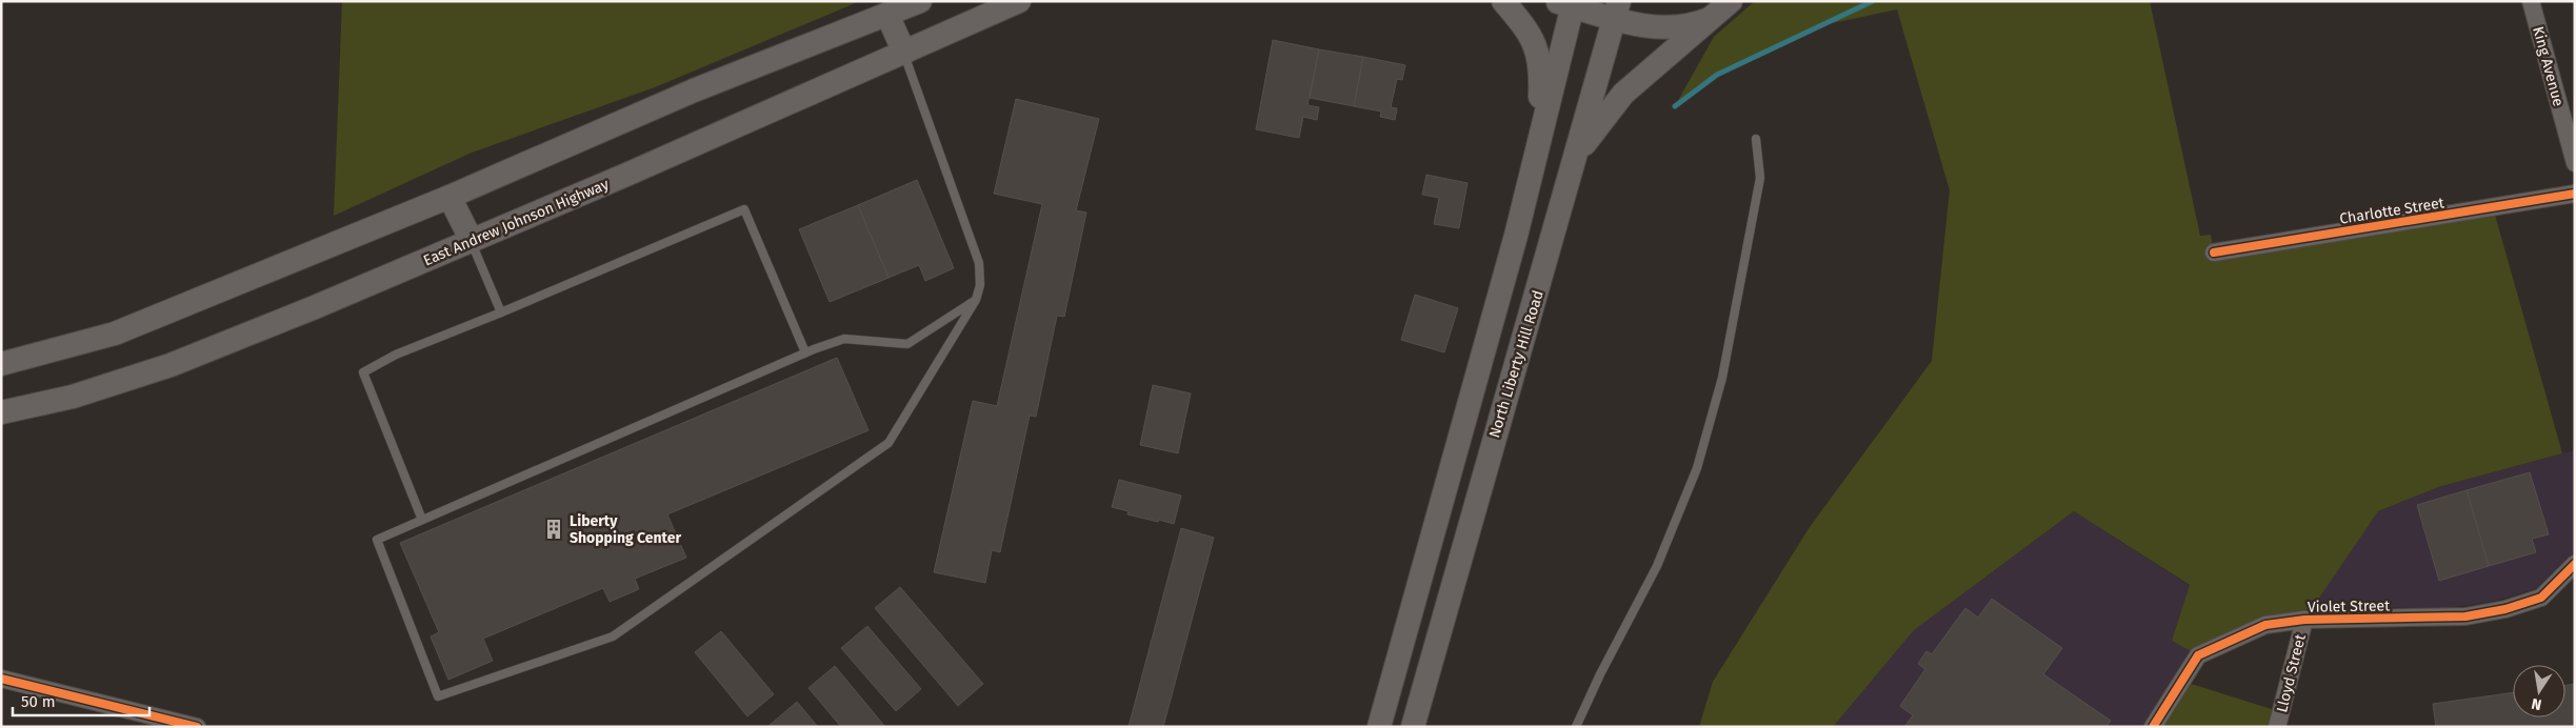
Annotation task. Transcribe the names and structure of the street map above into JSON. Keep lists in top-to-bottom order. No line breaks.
{"streets":{"main road":["East Andrew Johnson Highway","North Liberty Hill Road"],"street":["King Avenue","Charlotte Street","Violet Street","Lloyd Street"]},"crossings":[["Violet Street","Lloyd Street"]],"places":{"building":["Liberty Shopping Center"]},"scale_bar":"50 m","north":"bottom"}
